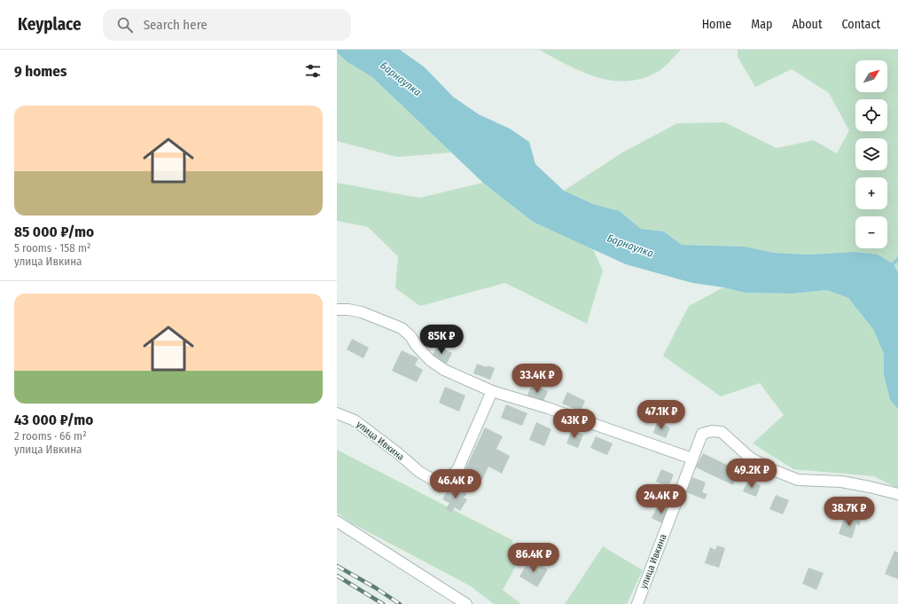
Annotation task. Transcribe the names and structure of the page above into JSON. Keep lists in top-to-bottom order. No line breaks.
{"streets":{"street":["улица Ивкина"]},"water":["Барнаулка"],"north":"top right","page":{"header":"Keyplace","search":"Search here","nav":["Home","Map","About","Contact"],"heading":"9 homes","map_buttons":["+","−"],"list":[{"name":"85 000 ₽/mo","note":"5 rooms · 158 m² · улица Ивкина"},{"name":"43 000 ₽/mo","note":"2 rooms · 66 m² · улица Ивкина"}],"price":["85K ₽","33.4K ₽","47.1K ₽","43K ₽","49.2K ₽","46.4K ₽","24.4K ₽","38.7K ₽","86.4K ₽"]}}
